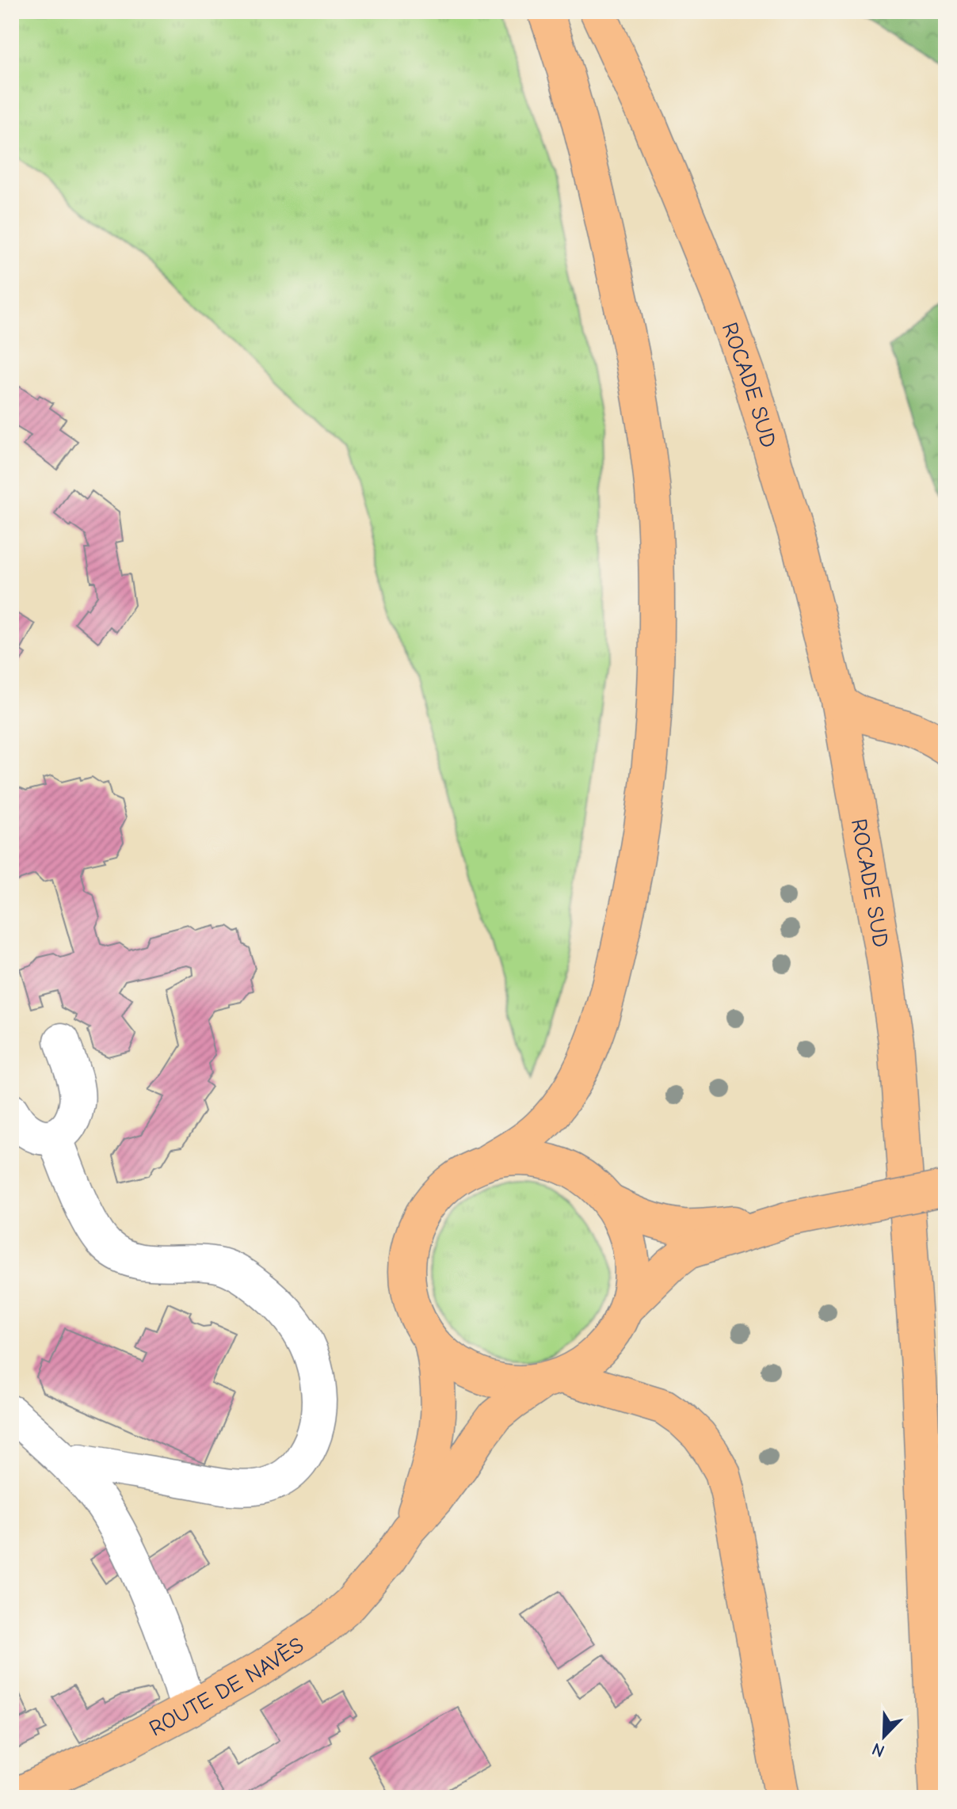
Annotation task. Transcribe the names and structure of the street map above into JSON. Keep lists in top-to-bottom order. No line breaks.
{"streets":{"main road":["ROCADE SUD","ROUTE DE NAVÈS"]},"north":"bottom left"}
